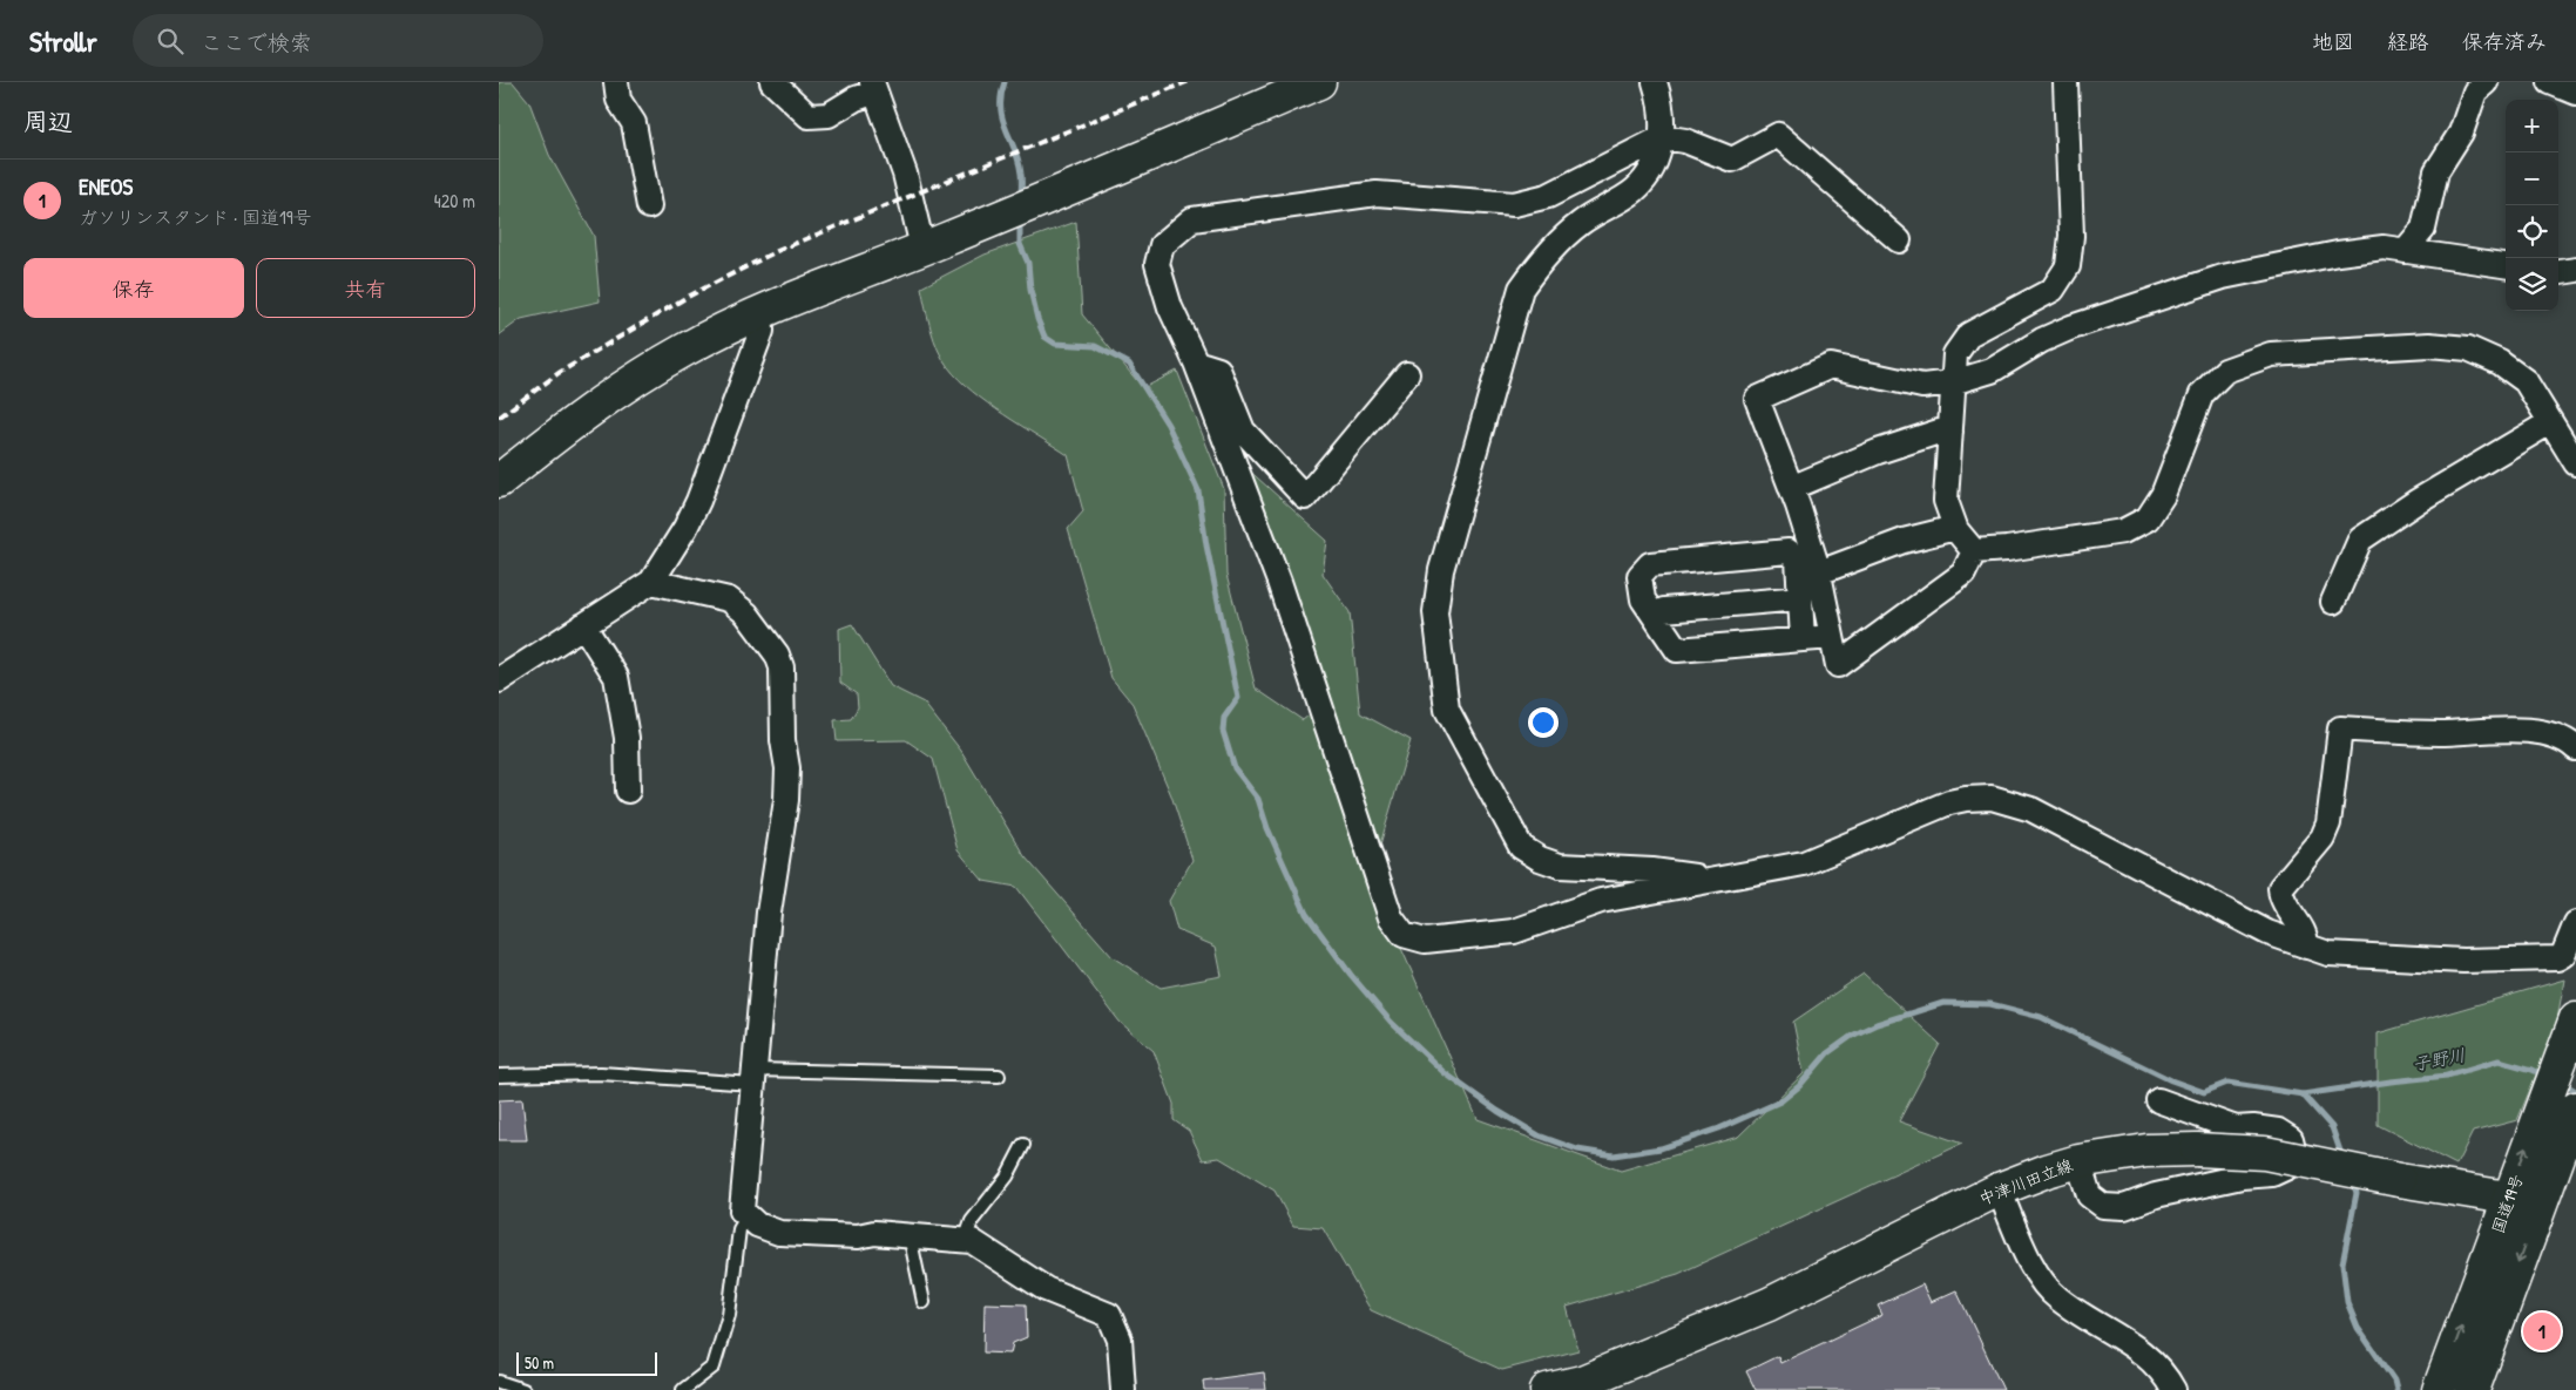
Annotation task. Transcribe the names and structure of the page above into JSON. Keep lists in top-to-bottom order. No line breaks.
{"streets":{"main road":["中津川田立線","国道19号"]},"crossings":[["中津川田立線","国道19号"]],"water":["子野川"],"scale_bar":"50 m","page":{"header":"Strollr","search":"ここで検索","nav":["地図","経路","保存済み"],"heading":"周辺","map_buttons":["+","−"],"list":[{"mark":"1","name":"ENEOS","note":"ガソリンスタンド · 国道19号","value":"420 m"}],"buttons":["保存","共有"],"pins":"1","scale":"50 m"}}
